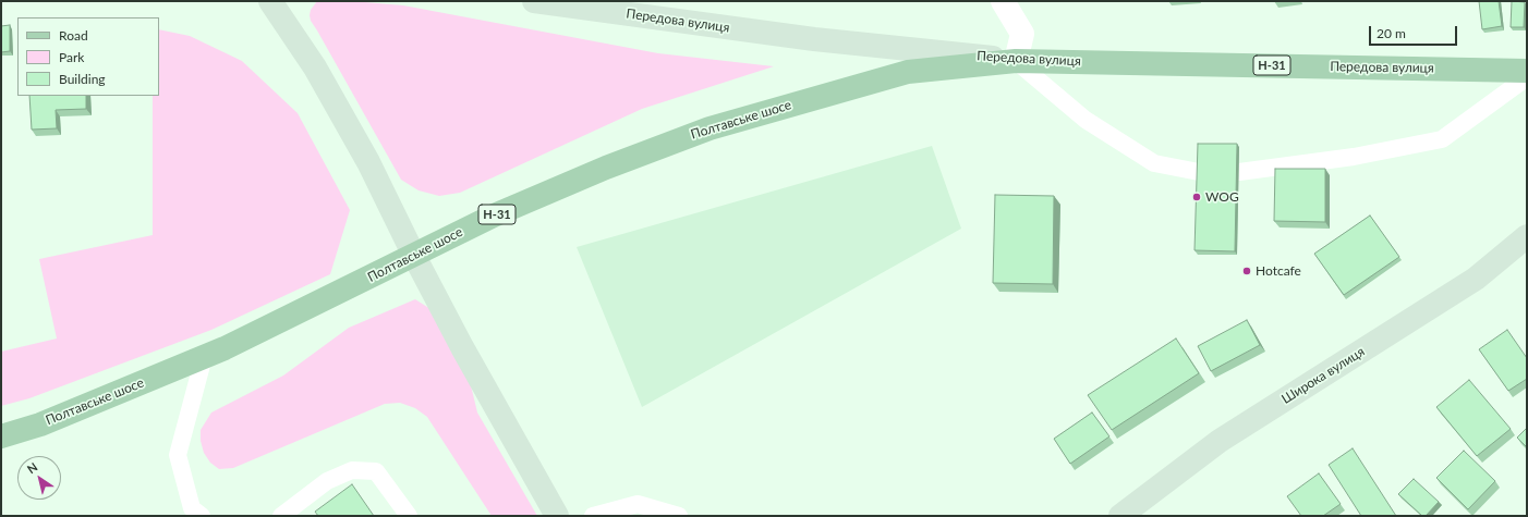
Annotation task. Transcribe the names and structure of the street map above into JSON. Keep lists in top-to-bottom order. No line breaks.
{"streets":{"main road":["Передова вулиця","Н-31","Полтавське шосе"],"street":["Широка вулиця"]},"crossings":[["Передова вулиця","Полтавське шосе"]],"places":["WOG","Hotcafe"],"legend":["Road","Park","Building"],"scale_bar":"20 m","north":"top left"}
